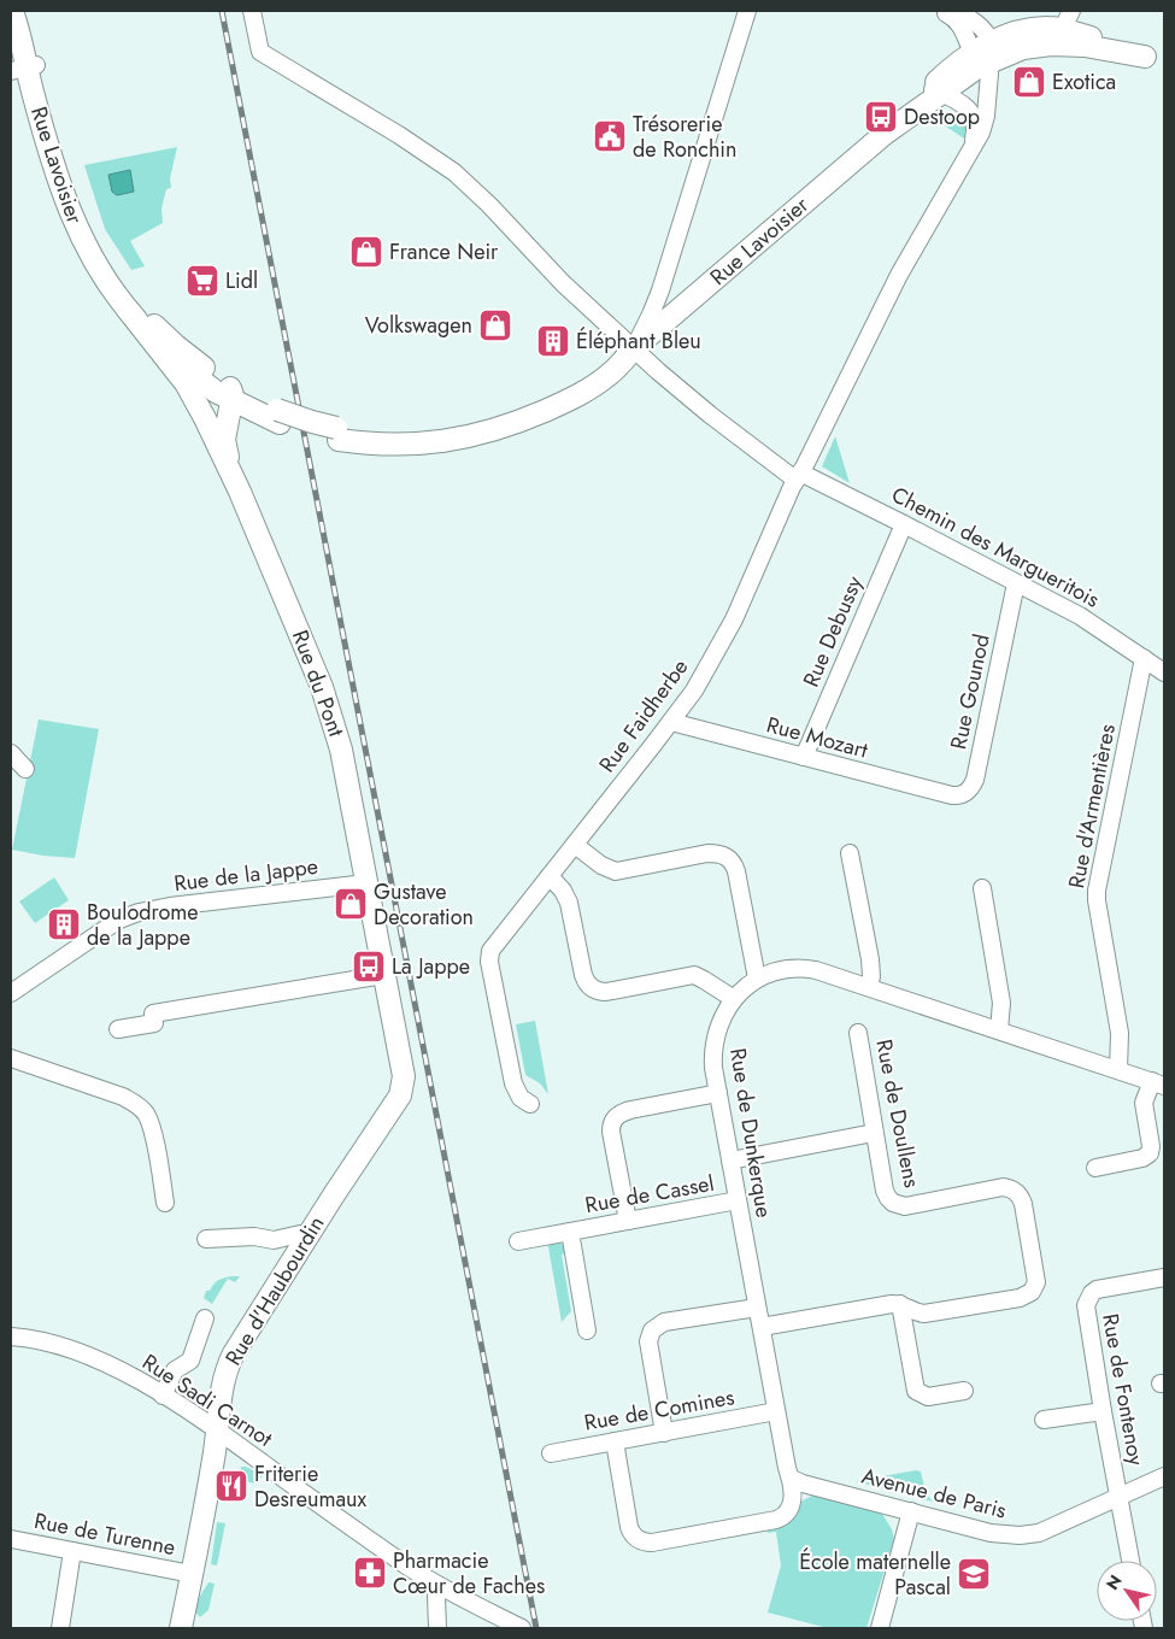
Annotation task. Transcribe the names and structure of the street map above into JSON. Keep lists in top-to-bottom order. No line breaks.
{"streets":{"main road":["Rue Lavoisier","Rue du Pont","Rue d'Haubourdin"],"street":["Chemin des Margueritois","Rue Debussy","Rue Gounod","Rue Faidherbe","Rue Mozart","Rue d'Armentières","Rue de la Jappe","Rue de Doullens","Rue de Dunkerque","Rue de Cassel","Rue de Fontenoy","Rue Sadi Carnot","Rue de Comines","Avenue de Paris","Rue de Turenne"]},"crossings":[["Rue Lavoisier","Chemin des Margueritois"],["Rue Lavoisier","Rue du Pont"],["Rue Lavoisier","Rue Faidherbe"],["Chemin des Margueritois","Rue Debussy"],["Chemin des Margueritois","Rue Gounod"],["Chemin des Margueritois","Rue Faidherbe"],["Chemin des Margueritois","Rue d'Armentières"],["Rue Debussy","Rue Mozart"],["Rue du Pont","Rue de la Jappe"],["Rue du Pont","Rue d'Haubourdin"],["Rue Gounod","Rue Mozart"],["Rue Faidherbe","Rue Mozart"],["Rue d'Armentières","Rue de Dunkerque"],["Rue de la Jappe","Rue d'Haubourdin"],["Rue de Dunkerque","Rue de Cassel"],["Rue de Dunkerque","Rue de Comines"],["Rue de Dunkerque","Avenue de Paris"],["Rue d'Haubourdin","Rue Sadi Carnot"],["Rue d'Haubourdin","Rue de Turenne"],["Rue de Fontenoy","Avenue de Paris"]],"places":{"shop":["Exotica","France Neir","Volkswagen","Gustave Decoration"],"bus stop":["Destoop","La Jappe"],"public building":["Trésorerie de Ronchin"],"supermarket":["Lidl"],"building":["Éléphant Bleu","Boulodrome de la Jappe"],"restaurant":["Friterie Desreumaux"],"pharmacy":["Pharmacie Cœur de Faches"],"school or university":["École maternelle Pascal"]},"north":"top left"}
